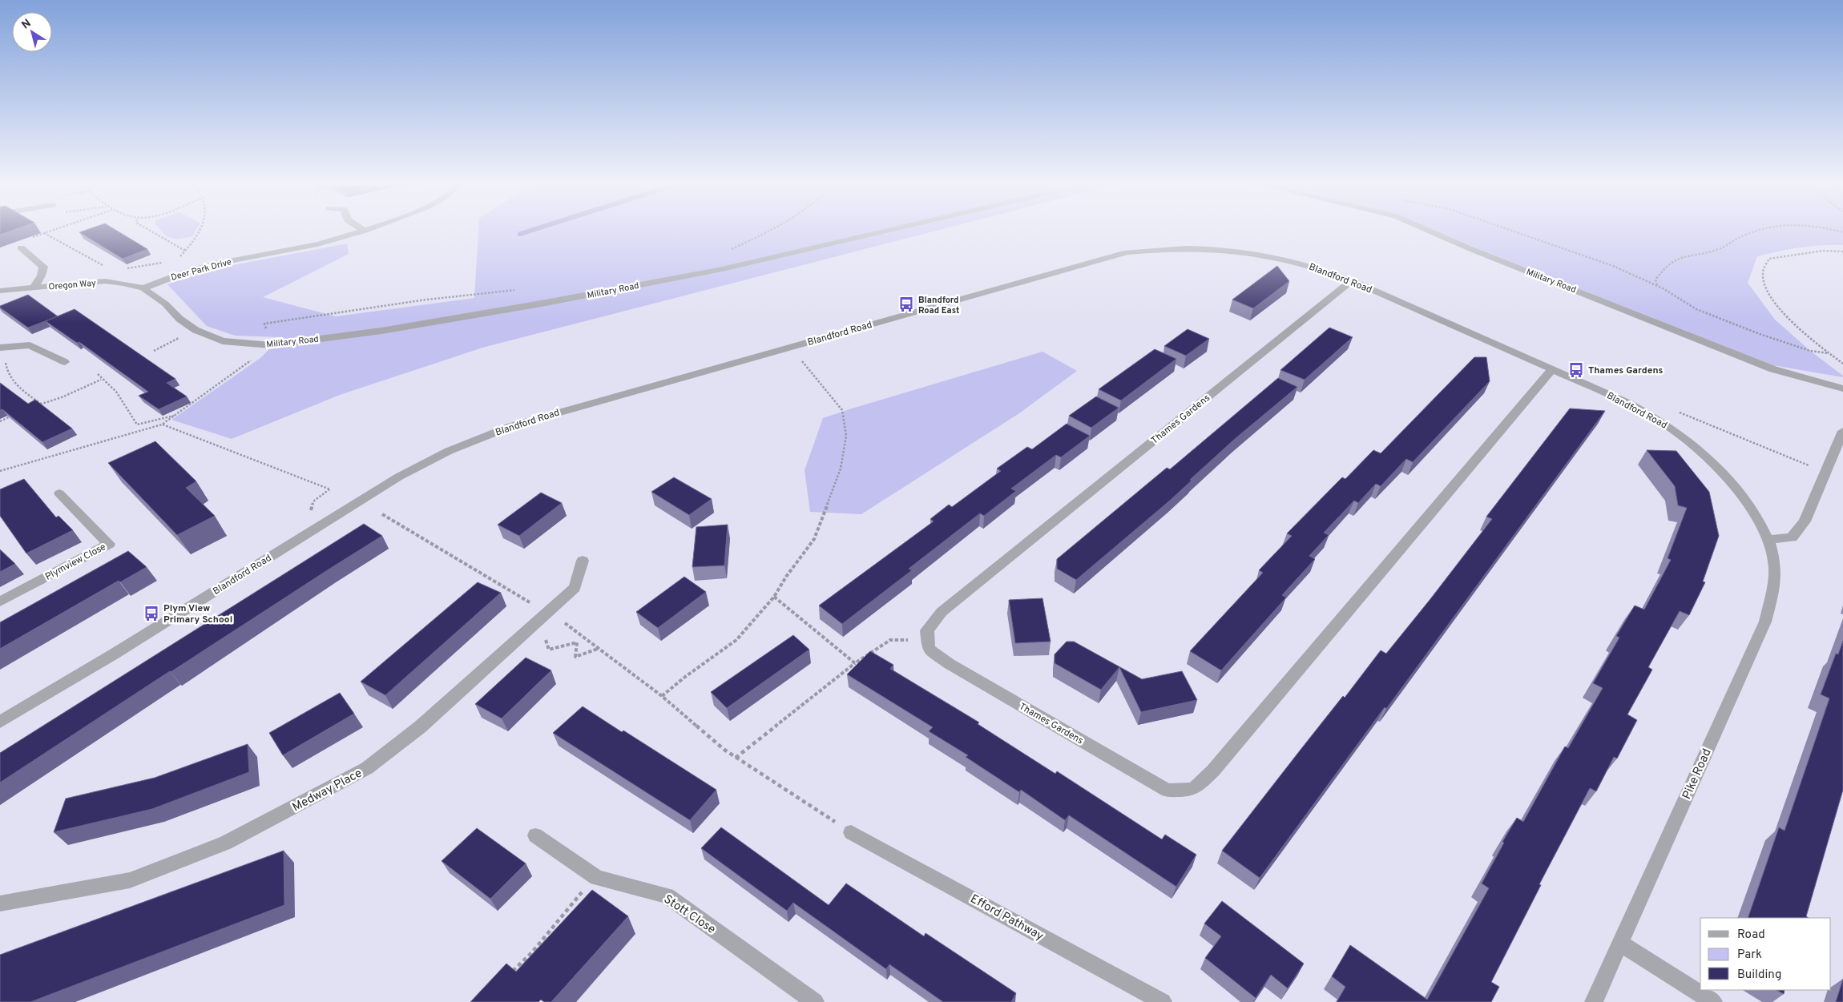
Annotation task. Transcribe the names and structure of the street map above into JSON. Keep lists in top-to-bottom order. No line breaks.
{"streets":{"street":["Deer Park Drive","Blandford Road","Military Road","Oregon Way","Thames Gardens","Plymview Close","Pike Road","Medway Place","Stott Close","Efford Pathway"]},"crossings":[["Deer Park Drive","Military Road"],["Deer Park Drive","Oregon Way"],["Blandford Road","Thames Gardens"],["Blandford Road","Pike Road"],["Military Road","Oregon Way"]],"places":{"bus stop":["Blandford Road East","Thames Gardens","Plym View Primary School"]},"legend":["Road","Park","Building"],"north":"top left"}
